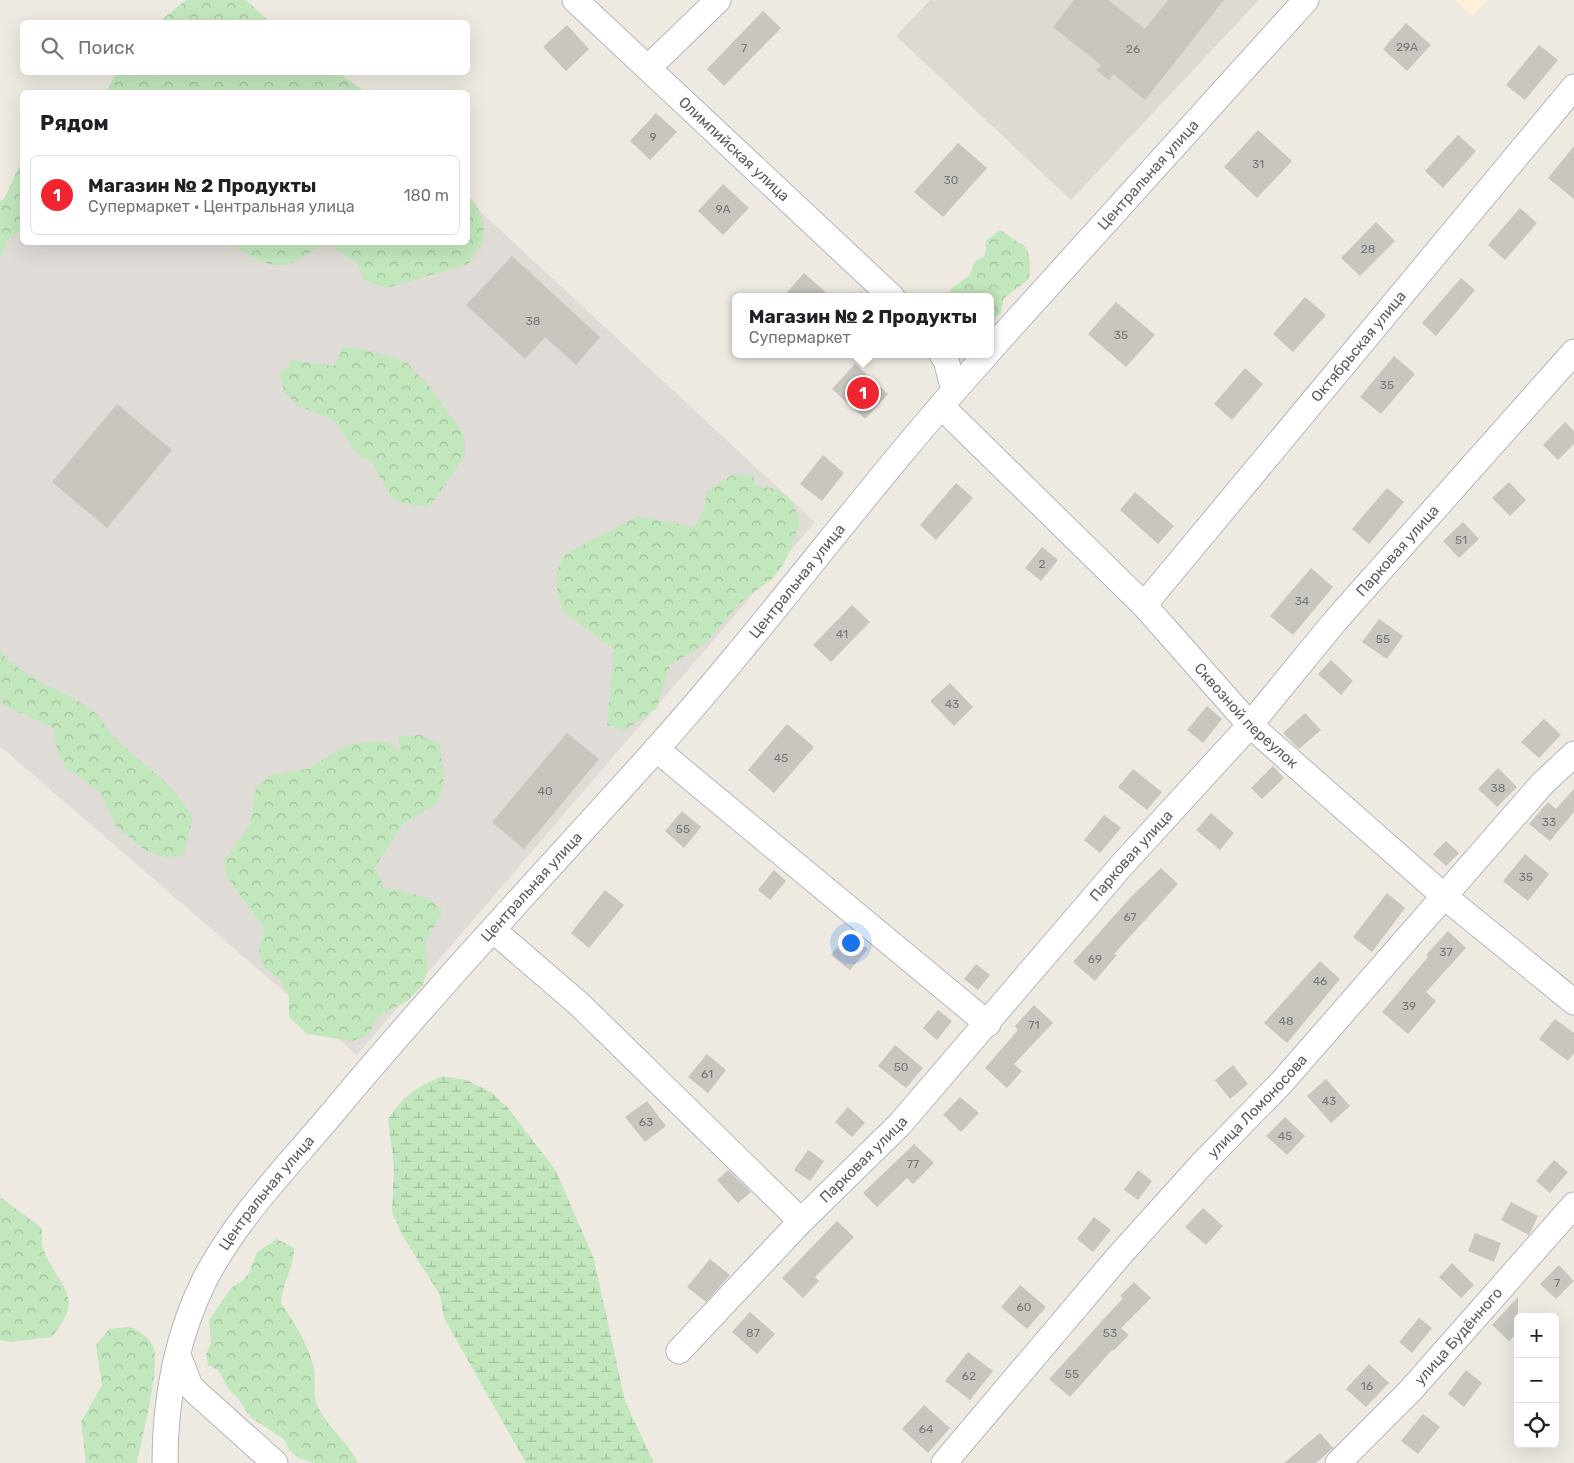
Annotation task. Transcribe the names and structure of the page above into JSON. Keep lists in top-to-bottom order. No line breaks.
{"streets":{"street":["Олимпийская улица","Центральная улица","Октябрьская улица","Парковая улица","Сквозной переулок","улица Ломоносова","улица Будённого"]},"crossings":[["Центральная улица","Сквозной переулок"],["Октябрьская улица","Сквозной переулок"],["Парковая улица","Сквозной переулок"],["Сквозной переулок","улица Ломоносова"]],"house_numbers":["29А","7","26","9","31","30","9А","28","38","35","35","51","2","34","41","55","43","45","38","40","33","55","35","67","37","69","46","39","48","71","50","61","43","63","45","77","7","60","87","53","55","62","16","64"],"page":{"search":"Поиск","heading":"Рядом","list":[{"mark":"1","name":"Магазин № 2 Продукты","note":"Супермаркет · Центральная улица","value":"180 m"}],"popup":["Магазин № 2 Продукты","Супермаркет"],"pins":"1","map_buttons":["+","−"]}}
